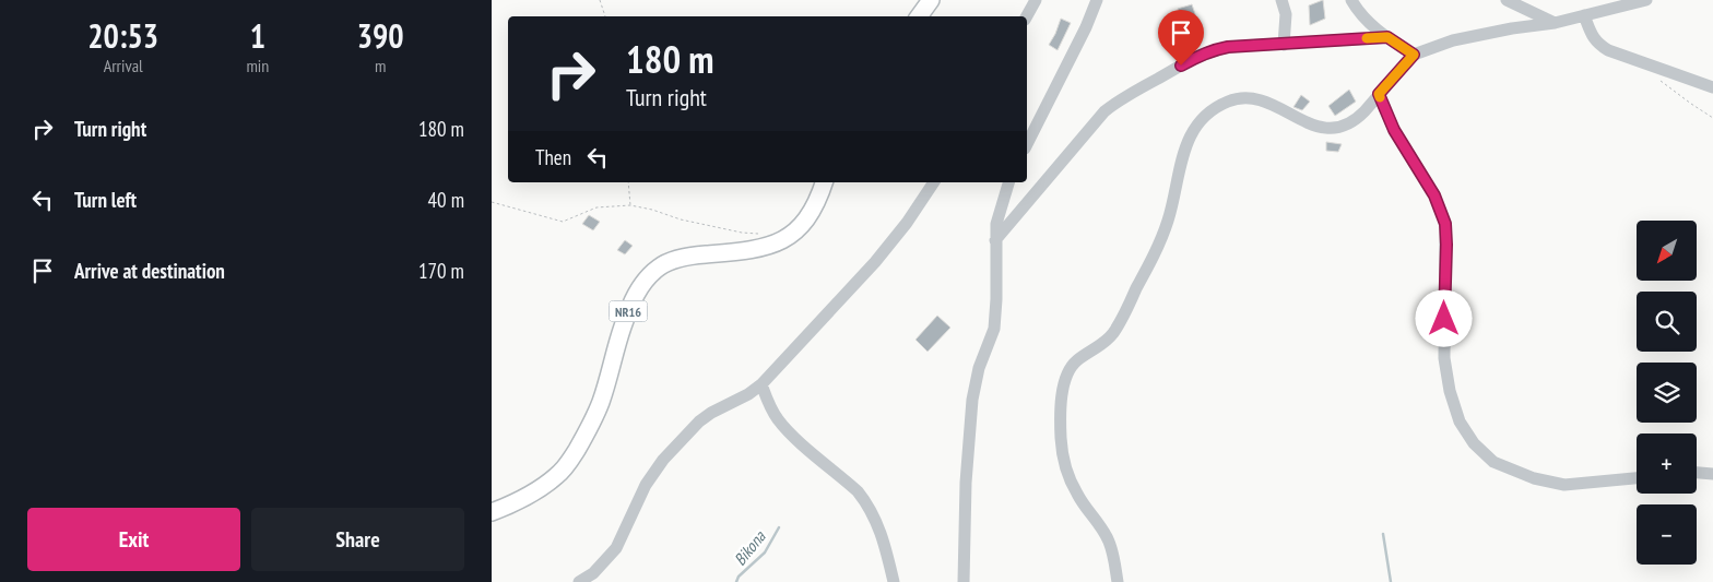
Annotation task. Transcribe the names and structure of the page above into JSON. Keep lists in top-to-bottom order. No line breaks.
{"streets":{"main road":["NR16"]},"water":["Bikona"],"north":"bottom left","page":{"eta":["20:53","Arrival","1","min","390","m"],"turn":["180 m","Turn right"],"list":[{"name":"Turn right","value":"180 m"},{"name":"Turn left","value":"40 m"},{"name":"Arrive at destination","value":"170 m"}],"then":"Then","map_buttons":["+","−"],"buttons":["Exit","Share"]}}
